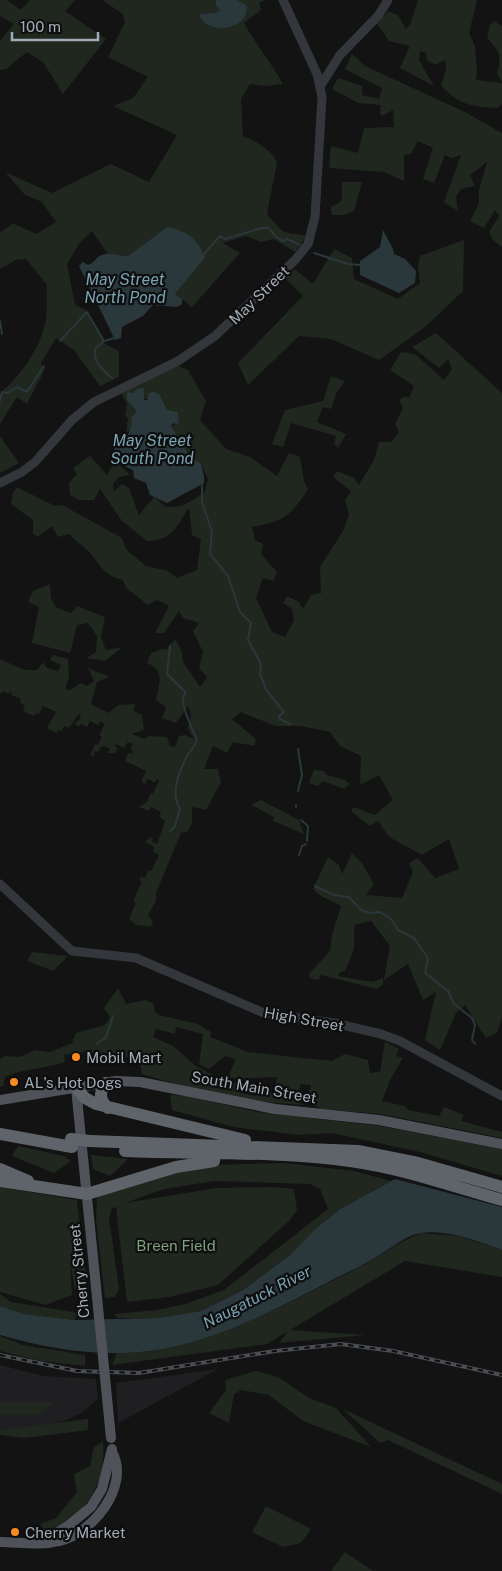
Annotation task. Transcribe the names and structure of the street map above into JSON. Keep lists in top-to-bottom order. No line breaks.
{"streets":{"main road":["South Main Street","Cherry Street"],"street":["May Street","High Street"]},"crossings":[["South Main Street","Cherry Street"]],"water":["May Street North Pond","May Street South Pond","Naugatuck River"],"parks":["Breen Field"],"places":["Mobil Mart","AL's Hot Dogs","Cherry Market"],"scale_bar":"100 m"}
